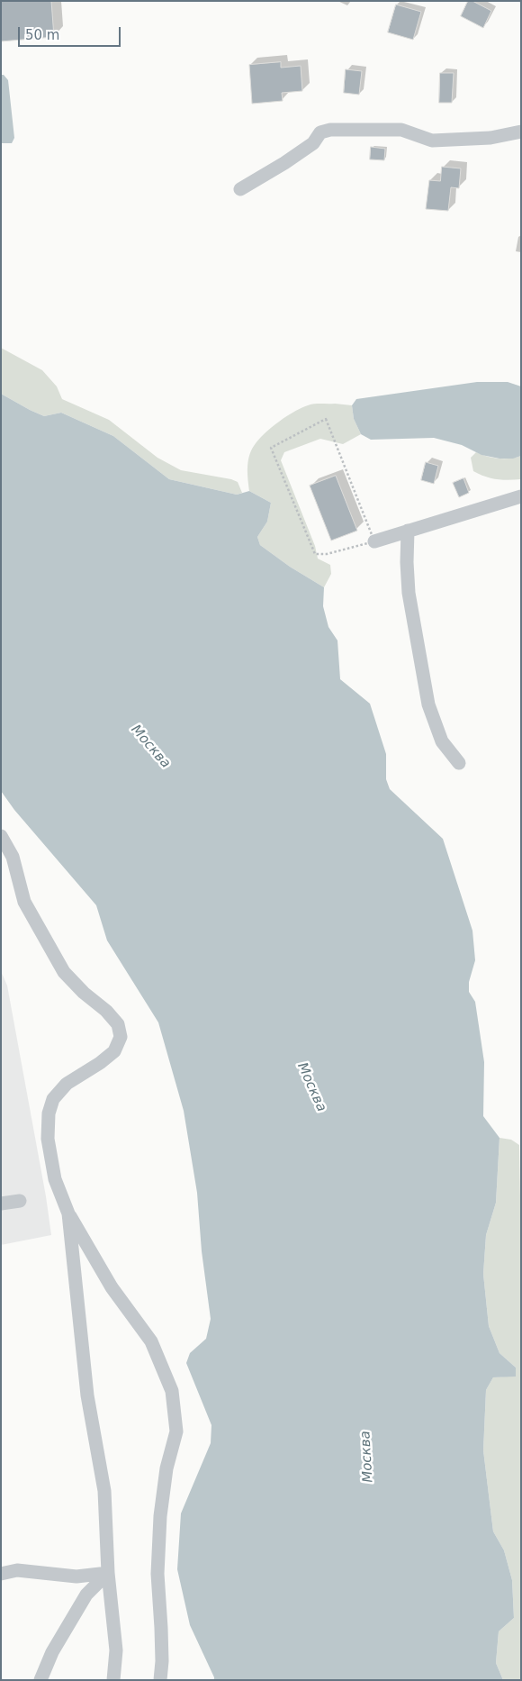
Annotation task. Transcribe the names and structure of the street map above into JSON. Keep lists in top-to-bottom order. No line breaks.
{"water":["Москва"],"scale_bar":"50 m"}
